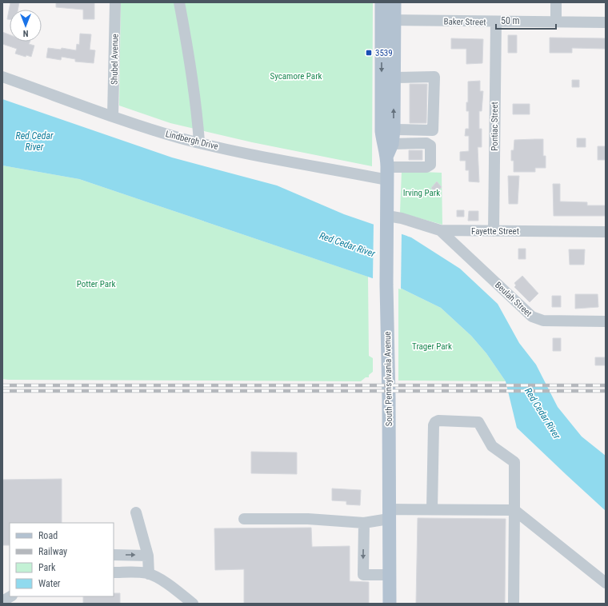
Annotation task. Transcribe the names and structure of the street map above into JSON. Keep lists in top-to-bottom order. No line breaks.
{"streets":{"main road":["South Pennsylvania Avenue"],"street":["Baker Street","Shubel Avenue","Pontiac Street","Lindbergh Drive","Fayette Street","Beulah Street"]},"crossings":[["Baker Street","Pontiac Street"],["Baker Street","South Pennsylvania Avenue"],["Shubel Avenue","Lindbergh Drive"],["Pontiac Street","Fayette Street"],["Lindbergh Drive","South Pennsylvania Avenue"],["Fayette Street","Beulah Street"],["Fayette Street","South Pennsylvania Avenue"]],"water":["Red Cedar River"],"parks":["Sycamore Park","Irving Park","Potter Park","Trager Park"],"places":{"transit":["3539"]},"legend":["Road","Railway","Park","Water"],"scale_bar":"50 m","north":"bottom"}
